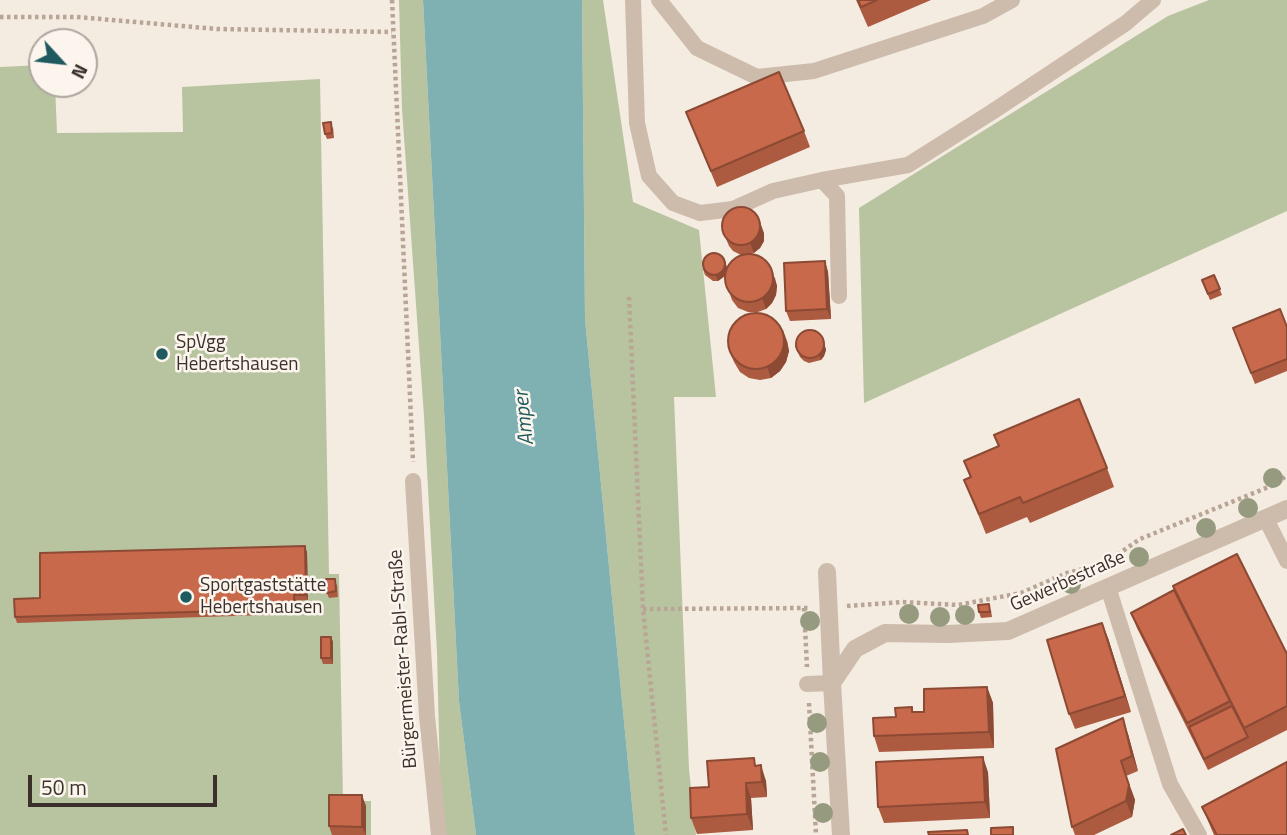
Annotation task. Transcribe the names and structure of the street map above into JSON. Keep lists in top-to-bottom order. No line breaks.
{"streets":{"street":["Gewerbestraße"],"lane":["Bürgermeister-Rabl-Straße"]},"water":["Amper"],"places":["SpVgg Hebertshausen","Sportgaststätte Hebertshausen"],"scale_bar":"50 m","north":"bottom right"}
